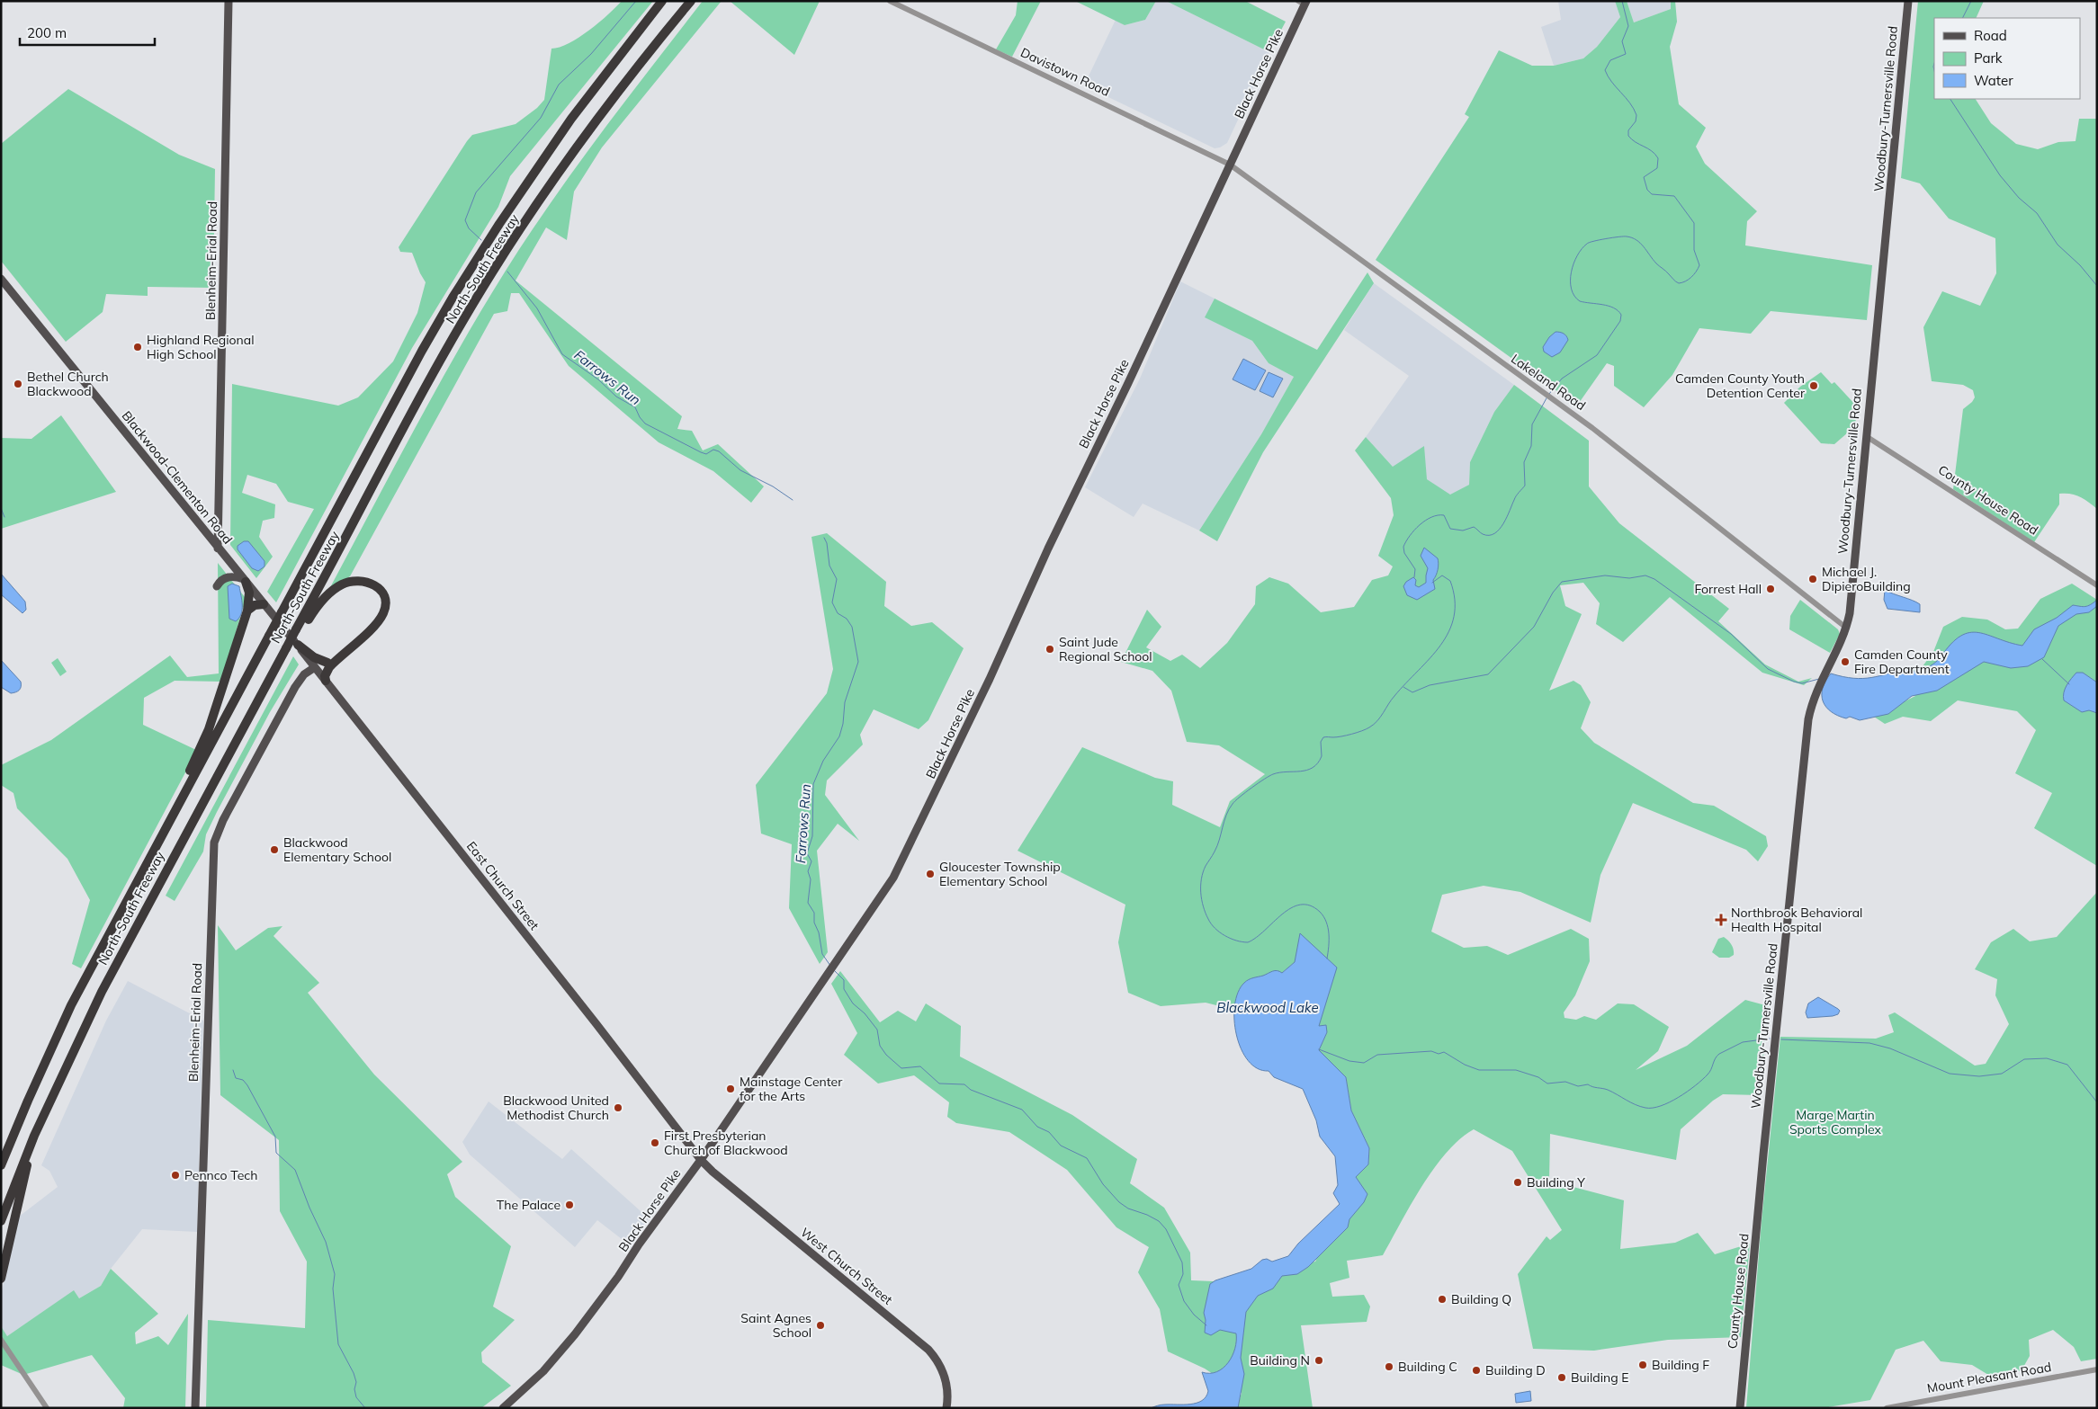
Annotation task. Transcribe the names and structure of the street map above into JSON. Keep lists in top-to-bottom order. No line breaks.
{"streets":{"highway":["North-South Freeway"],"main road":["Black Horse Pike","Woodbury-Turnersville Road","Blenheim-Erial Road","Blackwood-Clementon Road","County House Road","East Church Street","West Church Street"],"street":["Davistown Road","Lakeland Road","Mount Pleasant Road"]},"crossings":[["Davistown Road","Black Horse Pike"],["Davistown Road","Lakeland Road"],["Black Horse Pike","Lakeland Road"],["Black Horse Pike","East Church Street"],["Black Horse Pike","West Church Street"],["Woodbury-Turnersville Road","Lakeland Road"],["Woodbury-Turnersville Road","County House Road"],["Blenheim-Erial Road","Blackwood-Clementon Road"],["Blenheim-Erial Road","East Church Street"],["North-South Freeway","East Church Street"],["Blackwood-Clementon Road","East Church Street"],["East Church Street","West Church Street"]],"water":["Farrows Run","Blackwood Lake"],"parks":["Marge Martin Sports Complex"],"places":{"other":["Highland Regional High School","Bethel Church Blackwood","Camden County Youth Detention Center","Michael J. DipieroBuilding","Forrest Hall","Saint Jude Regional School","Camden County Fire Department","Blackwood Elementary School","Gloucester Township Elementary School","Mainstage Center for the Arts","Blackwood United Methodist Church","First Presbyterian Church of Blackwood","Pennco Tech","Building Y","The Palace","Building Q","Saint Agnes School","Building N","Building F","Building C","Building D","Building E"],"health":["Northbrook Behavioral Health Hospital"]},"legend":["Road","Park","Water"],"scale_bar":"200 m"}
